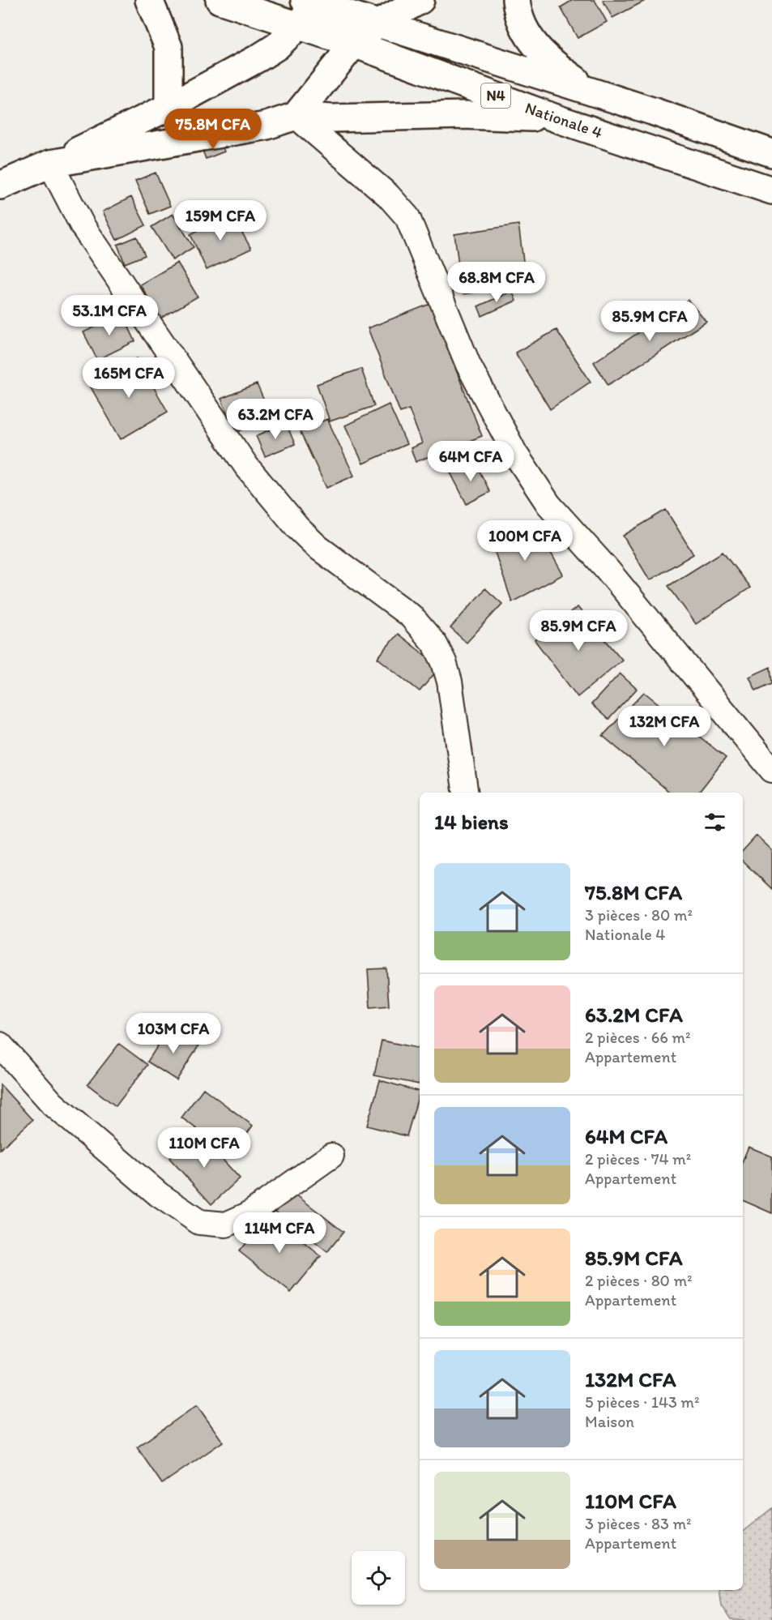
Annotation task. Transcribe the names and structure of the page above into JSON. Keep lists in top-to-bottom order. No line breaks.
{"streets":{"main road":["N4","Nationale 4"]},"page":{"price":["75.8M CFA","159M CFA","68.8M CFA","53.1M CFA","85.9M CFA","165M CFA","63.2M CFA","64M CFA","100M CFA","85.9M CFA","132M CFA","103M CFA","110M CFA","114M CFA"],"heading":"14 biens","list":[{"name":"75.8M CFA","note":"3 pièces · 80 m² · Nationale 4"},{"name":"63.2M CFA","note":"2 pièces · 66 m² · Appartement"},{"name":"64M CFA","note":"2 pièces · 74 m² · Appartement"},{"name":"85.9M CFA","note":"2 pièces · 80 m² · Appartement"},{"name":"132M CFA","note":"5 pièces · 143 m² · Maison"},{"name":"110M CFA","note":"3 pièces · 83 m² · Appartement"}]}}
